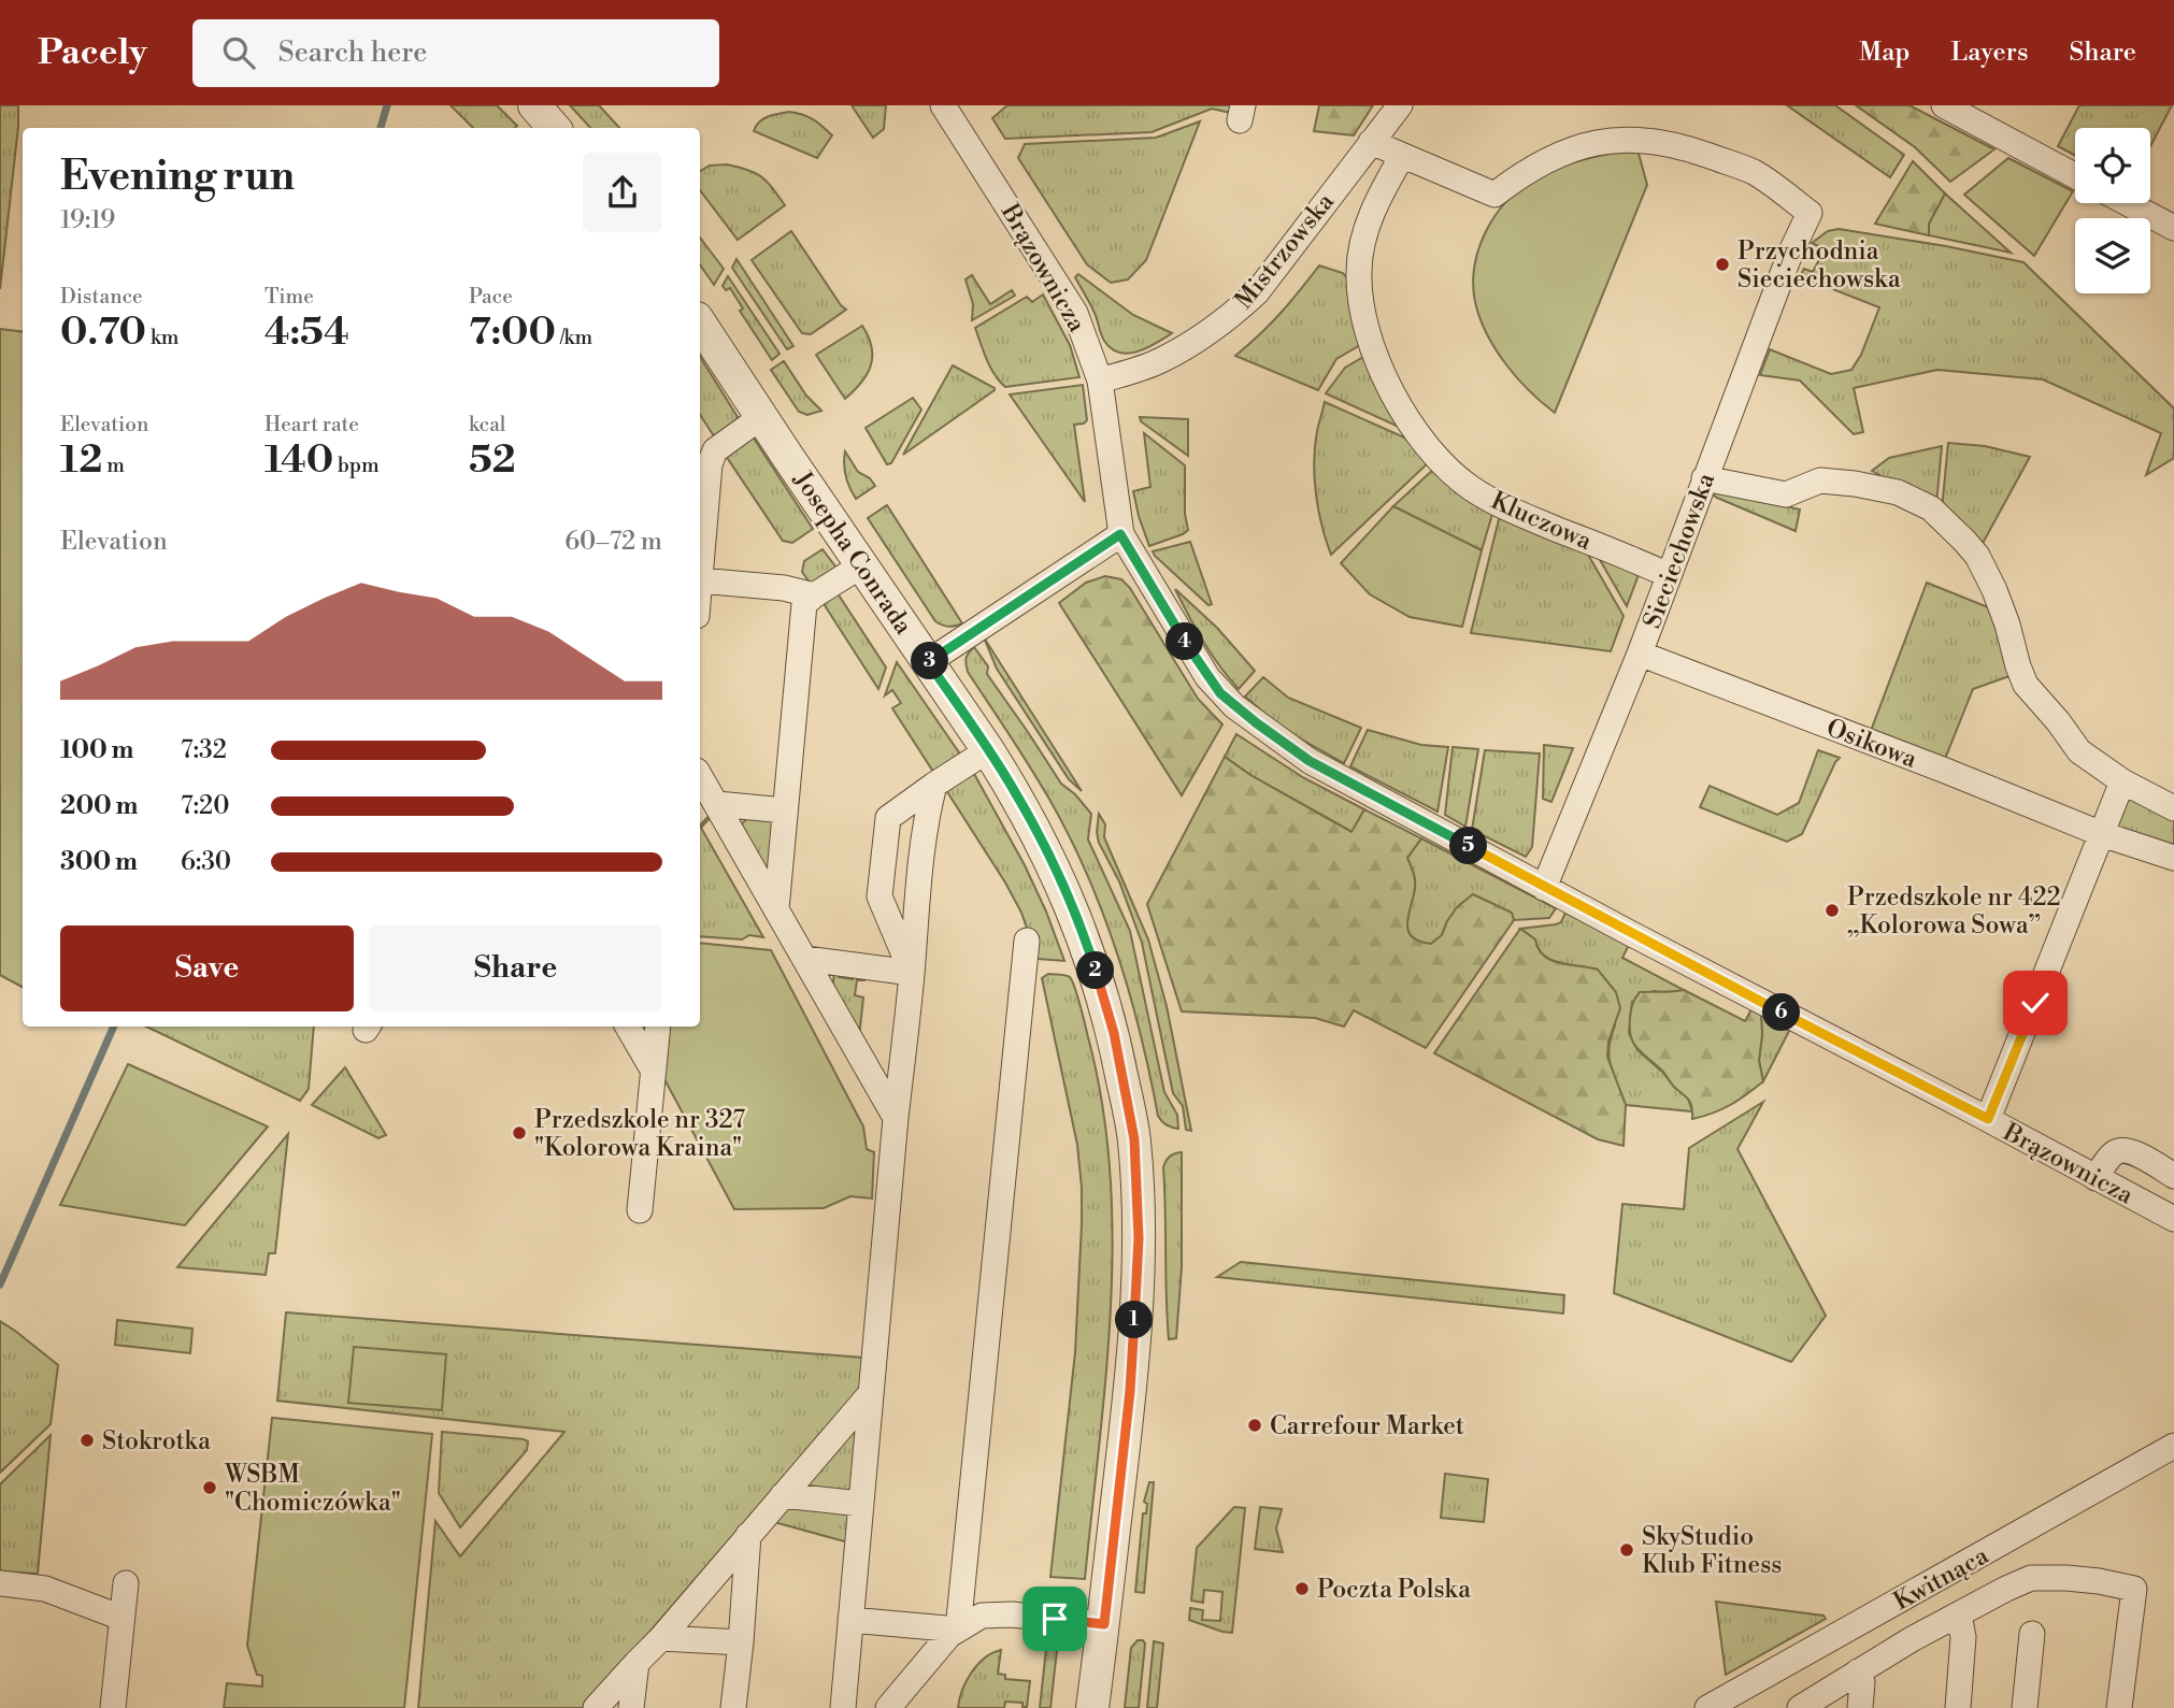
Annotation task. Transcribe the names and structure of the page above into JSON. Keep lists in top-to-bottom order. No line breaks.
{"streets":{"street":["Mistrzowska","Brązownicza","Kluczowa","Sieciechowska","Josepha Conrada","Osikowa","Kwitnąca"]},"crossings":[["Mistrzowska","Brązownicza"],["Brązownicza","Sieciechowska"],["Kluczowa","Sieciechowska"],["Sieciechowska","Osikowa"]],"places":["Przychodnia Sieciechowska","Przedszkole nr 422 „Kolorowa Sowa”","Przedszkole nr 327 \"Kolorowa Kraina\"","Carrefour Market","Stokrotka","WSBM \"Chomiczówka\"","SkyStudio Klub Fitness","Poczta Polska"],"page":{"header":"Pacely","search":"Search here","nav":["Map","Layers","Share"],"heading":["Evening run","19:19"],"stats":[["Distance","0.70 km"],["Time","4:54"],["Pace","7:00 /km"],["Elevation","12 m"],["Heart rate","140 bpm"],["kcal","52"]],"chart":["Elevation","60–72 m"],"pins":["4","3","5","2","6","1"],"list":[{"name":"100 m","note":"7:32"},{"name":"200 m","note":"7:20"},{"name":"300 m","note":"6:30"}],"buttons":["Save","Share"]}}
